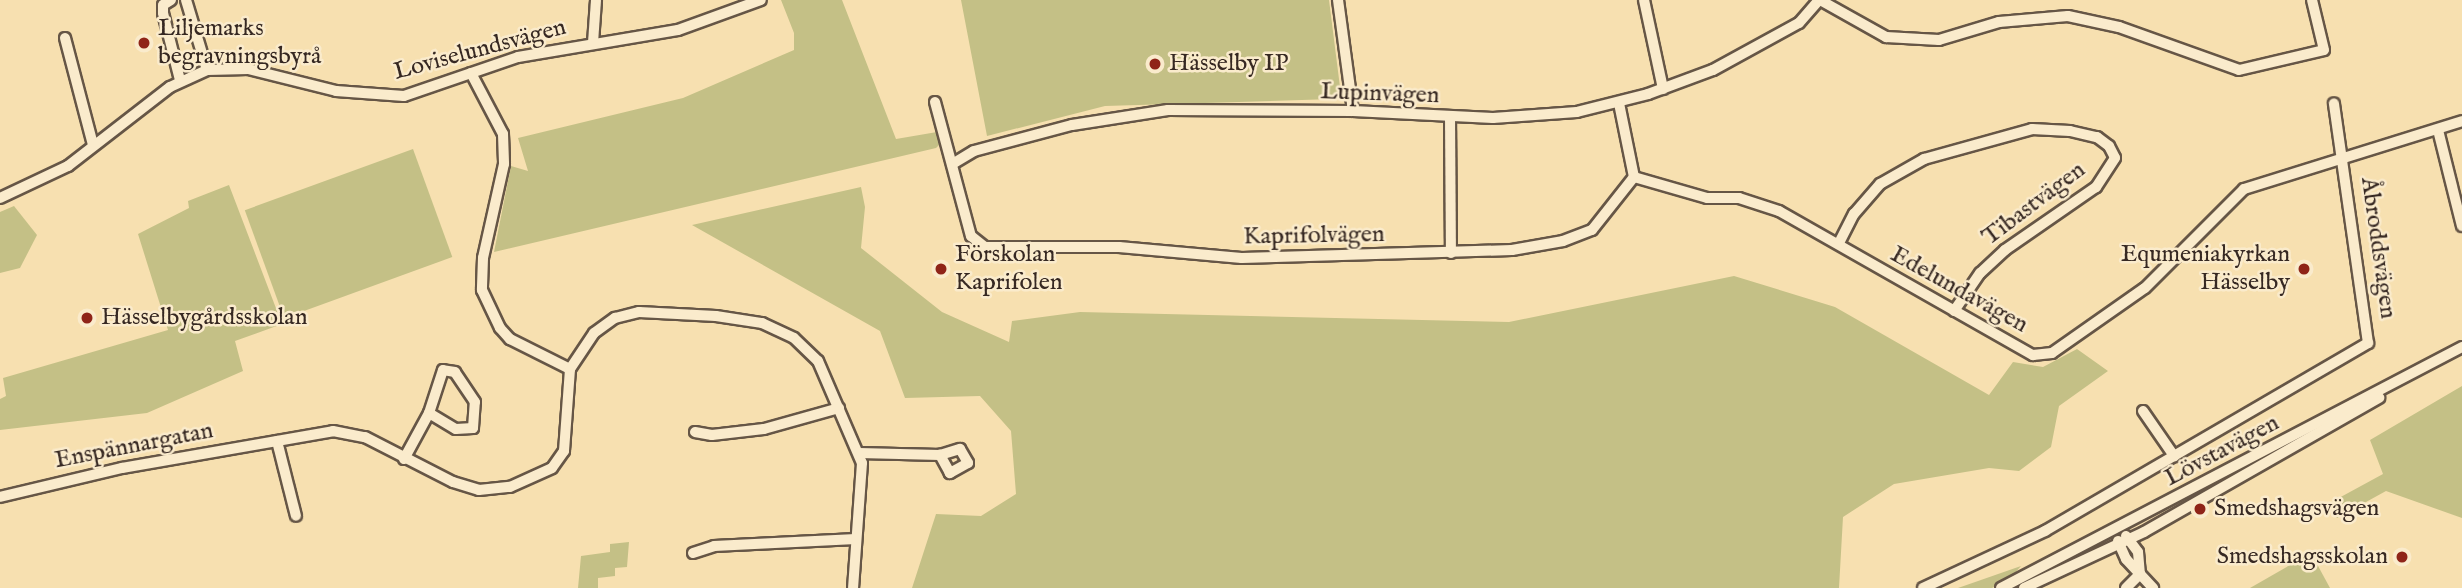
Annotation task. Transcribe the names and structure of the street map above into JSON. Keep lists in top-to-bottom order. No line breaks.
{"streets":{"street":["Loviselundsvägen","Lupinvägen","Tibastvägen","Kaprifolvägen","Åbroddsvägen","Edelundavägen","Enspännargatan","Lövstavägen"]},"crossings":[["Lupinvägen","Kaprifolvägen"],["Tibastvägen","Edelundavägen"],["Kaprifolvägen","Edelundavägen"],["Åbroddsvägen","Edelundavägen"]],"places":["Liljemarks begravningsbyrå","Hässelby IP","Förskolan Kaprifolen","Equmeniakyrkan Hässelby","Hässelbygårdsskolan","Smedshagsvägen","Smedshagsskolan"]}
